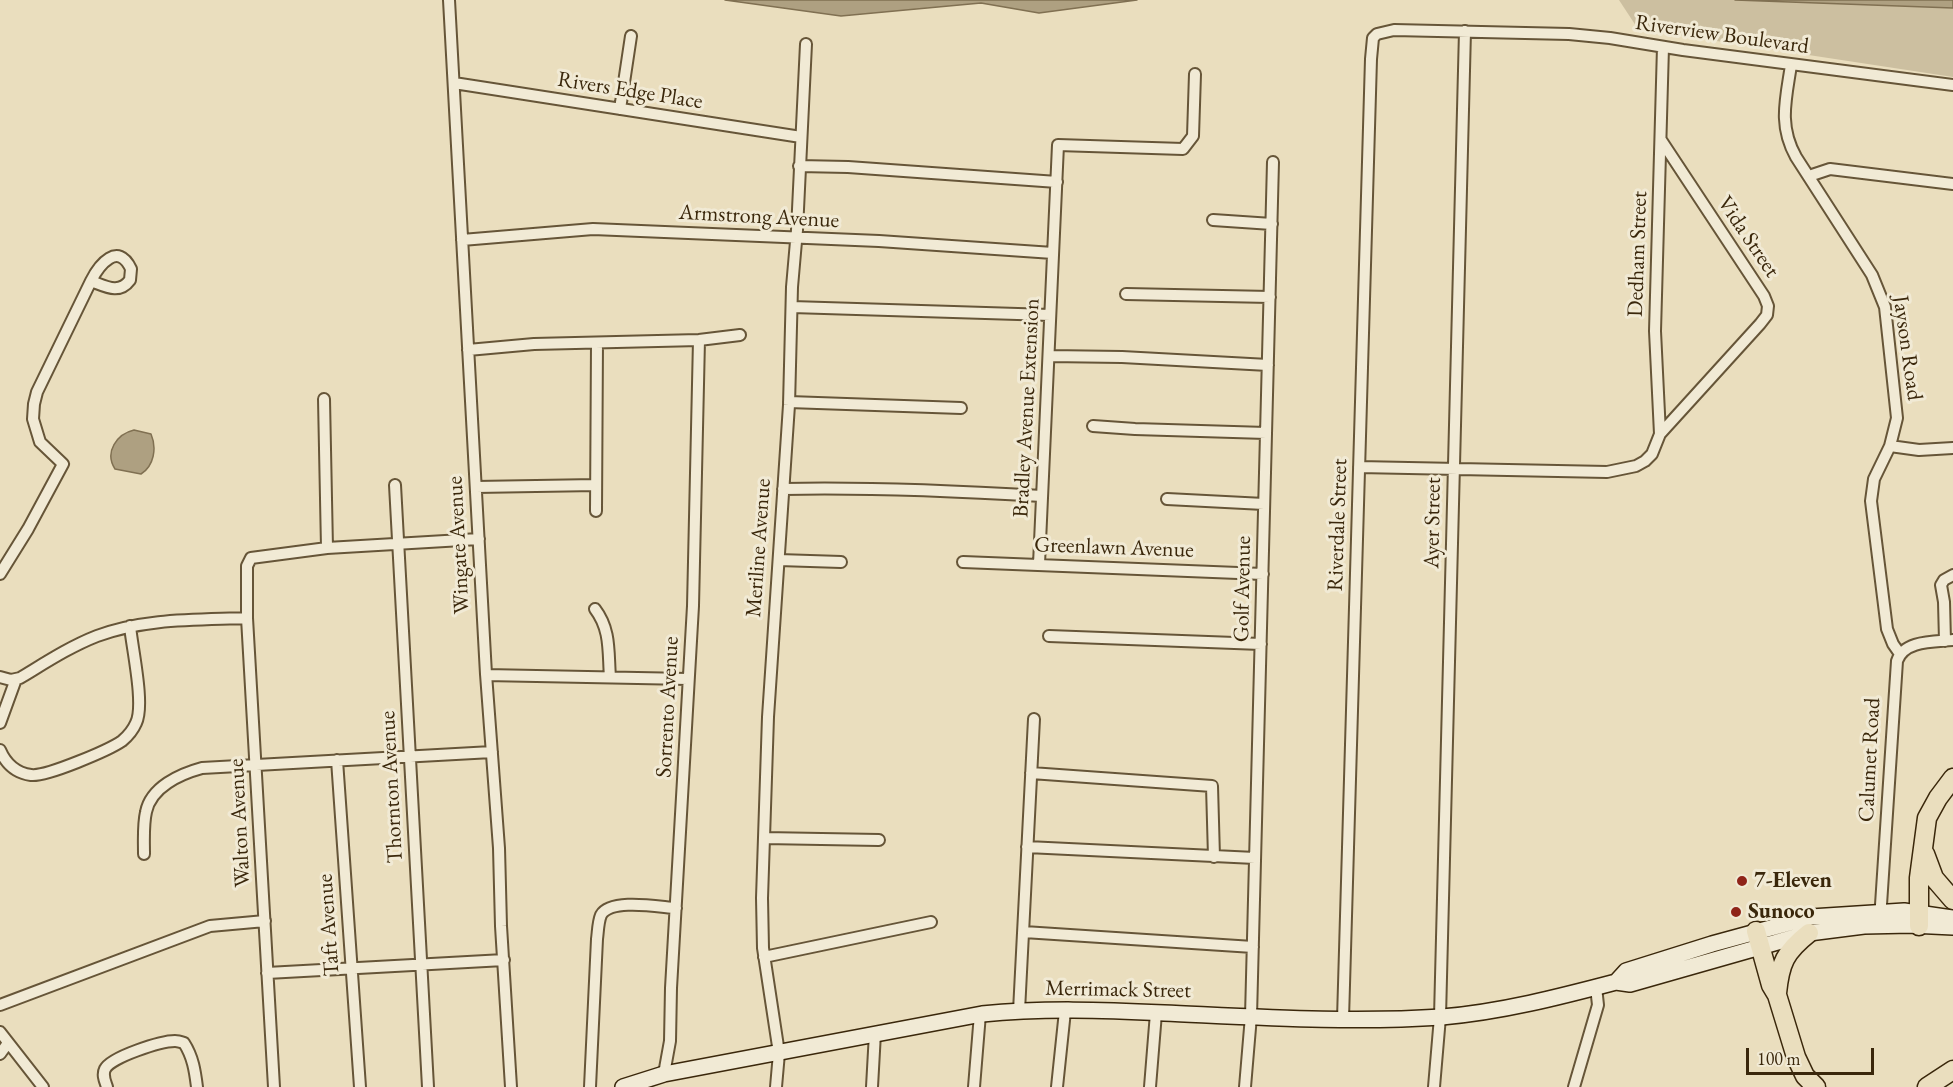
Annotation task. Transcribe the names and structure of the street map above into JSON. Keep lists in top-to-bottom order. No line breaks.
{"streets":{"main road":["Merrimack Street"],"street":["Riverview Boulevard","Rivers Edge Place","Armstrong Avenue","Vida Street","Dedham Street","Jayson Road","Bradley Avenue Extension","Ayer Street","Riverdale Street","Wingate Avenue","Meriline Avenue","Greenlawn Avenue","Golf Avenue","Sorrento Avenue","Calumet Road","Thornton Avenue","Walton Avenue","Taft Avenue"]},"crossings":[["Riverview Boulevard","Dedham Street"],["Riverview Boulevard","Jayson Road"],["Riverview Boulevard","Ayer Street"],["Riverview Boulevard","Riverdale Street"],["Rivers Edge Place","Wingate Avenue"],["Rivers Edge Place","Meriline Avenue"],["Armstrong Avenue","Bradley Avenue Extension"],["Armstrong Avenue","Wingate Avenue"],["Armstrong Avenue","Meriline Avenue"],["Vida Street","Dedham Street"],["Jayson Road","Calumet Road"],["Bradley Avenue Extension","Greenlawn Avenue"],["Ayer Street","Merrimack Street"],["Riverdale Street","Merrimack Street"],["Meriline Avenue","Merrimack Street"],["Greenlawn Avenue","Golf Avenue"],["Golf Avenue","Merrimack Street"],["Sorrento Avenue","Merrimack Street"]],"places":["7-Eleven","Sunoco"],"scale_bar":"100 m"}
